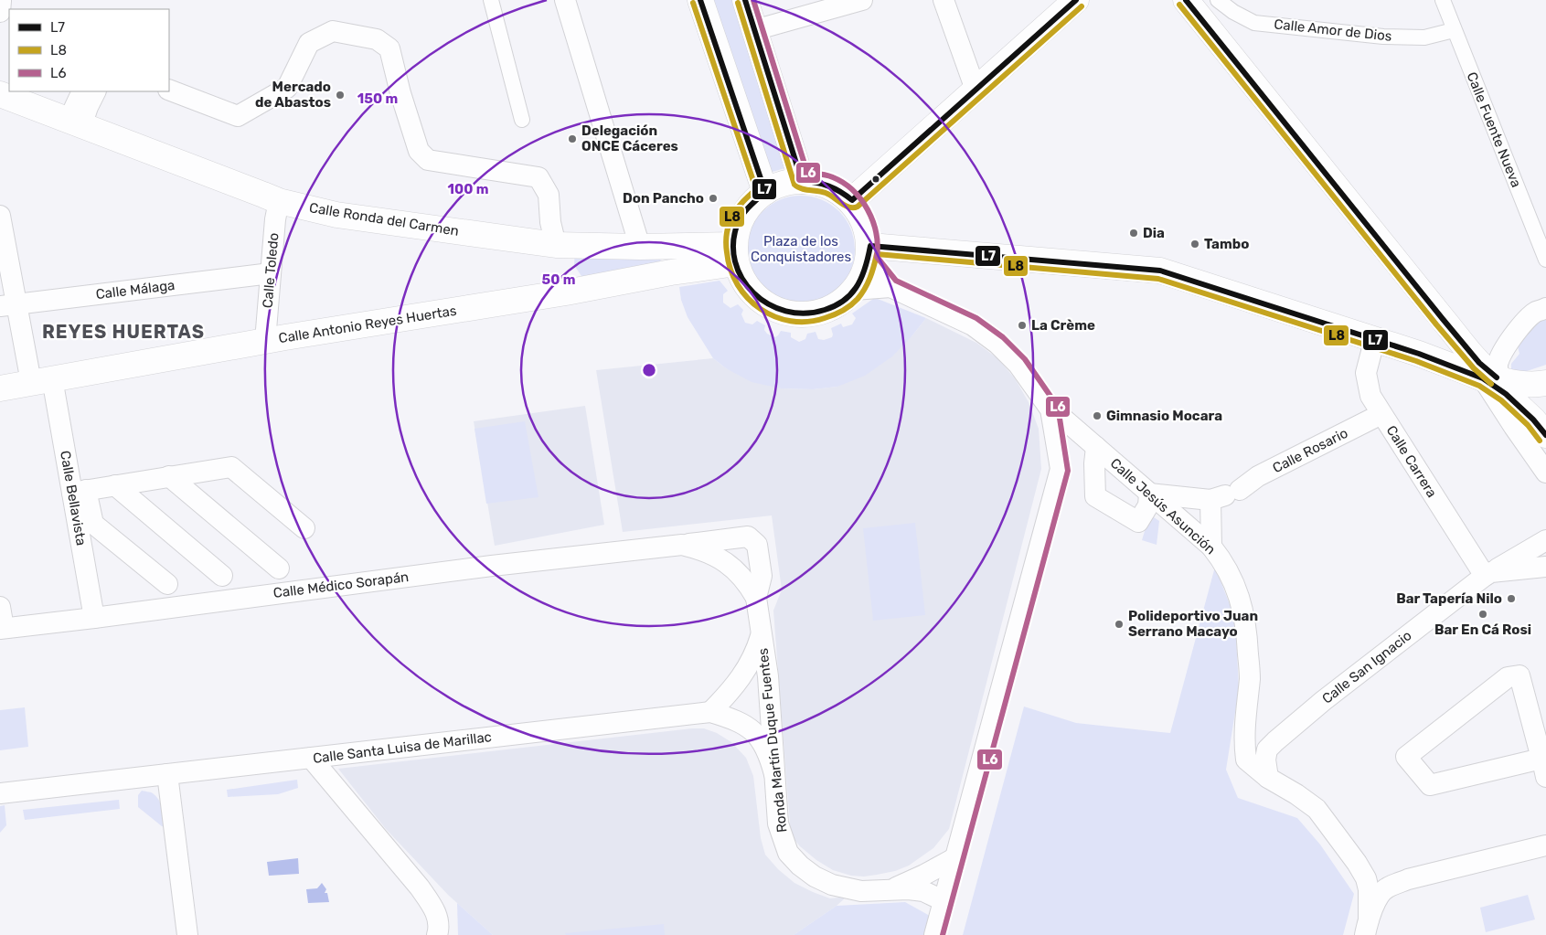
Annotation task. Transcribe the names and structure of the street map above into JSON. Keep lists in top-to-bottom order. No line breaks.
{"streets":{"main road":["Calle Ronda del Carmen","Calle Antonio Reyes Huertas"],"street":["Calle Amor de Dios","Calle Fuente Nueva","Calle Toledo","Calle Málaga","Calle Rosario","Calle Carrera","Calle Bellavista","Calle Jesús Asunción","Calle Médico Sorapán","Calle San Ignacio","Ronda Martín Duque Fuentes","Calle Santa Luisa de Marillac"]},"crossings":[["Calle Amor de Dios","Calle Fuente Nueva"],["Calle Ronda del Carmen","Calle Toledo"],["Calle Ronda del Carmen","Calle Antonio Reyes Huertas"],["Calle Toledo","Calle Málaga"],["Calle Toledo","Calle Antonio Reyes Huertas"],["Calle Málaga","Calle Bellavista"],["Calle Antonio Reyes Huertas","Calle Bellavista"],["Calle Rosario","Calle Carrera"],["Calle Carrera","Calle San Ignacio"],["Calle Bellavista","Calle Médico Sorapán"],["Calle Jesús Asunción","Calle San Ignacio"],["Calle Médico Sorapán","Ronda Martín Duque Fuentes"],["Ronda Martín Duque Fuentes","Calle Santa Luisa de Marillac"]],"districts":["REYES HUERTAS"],"parks":["Plaza de los Conquistadores"],"places":["Mercado de Abastos","Delegación ONCE Cáceres","Don Pancho","Dia","Tambo","La Crème","Gimnasio Mocara","Bar Tapería Nilo","Bar En Cá Rosi","Polideportivo Juan Serrano Macayo"],"lines":["transit line L7","transit line L6","transit line L8"],"legend":["L7","L8","L6"],"rings":["150 m","100 m","50 m"]}
